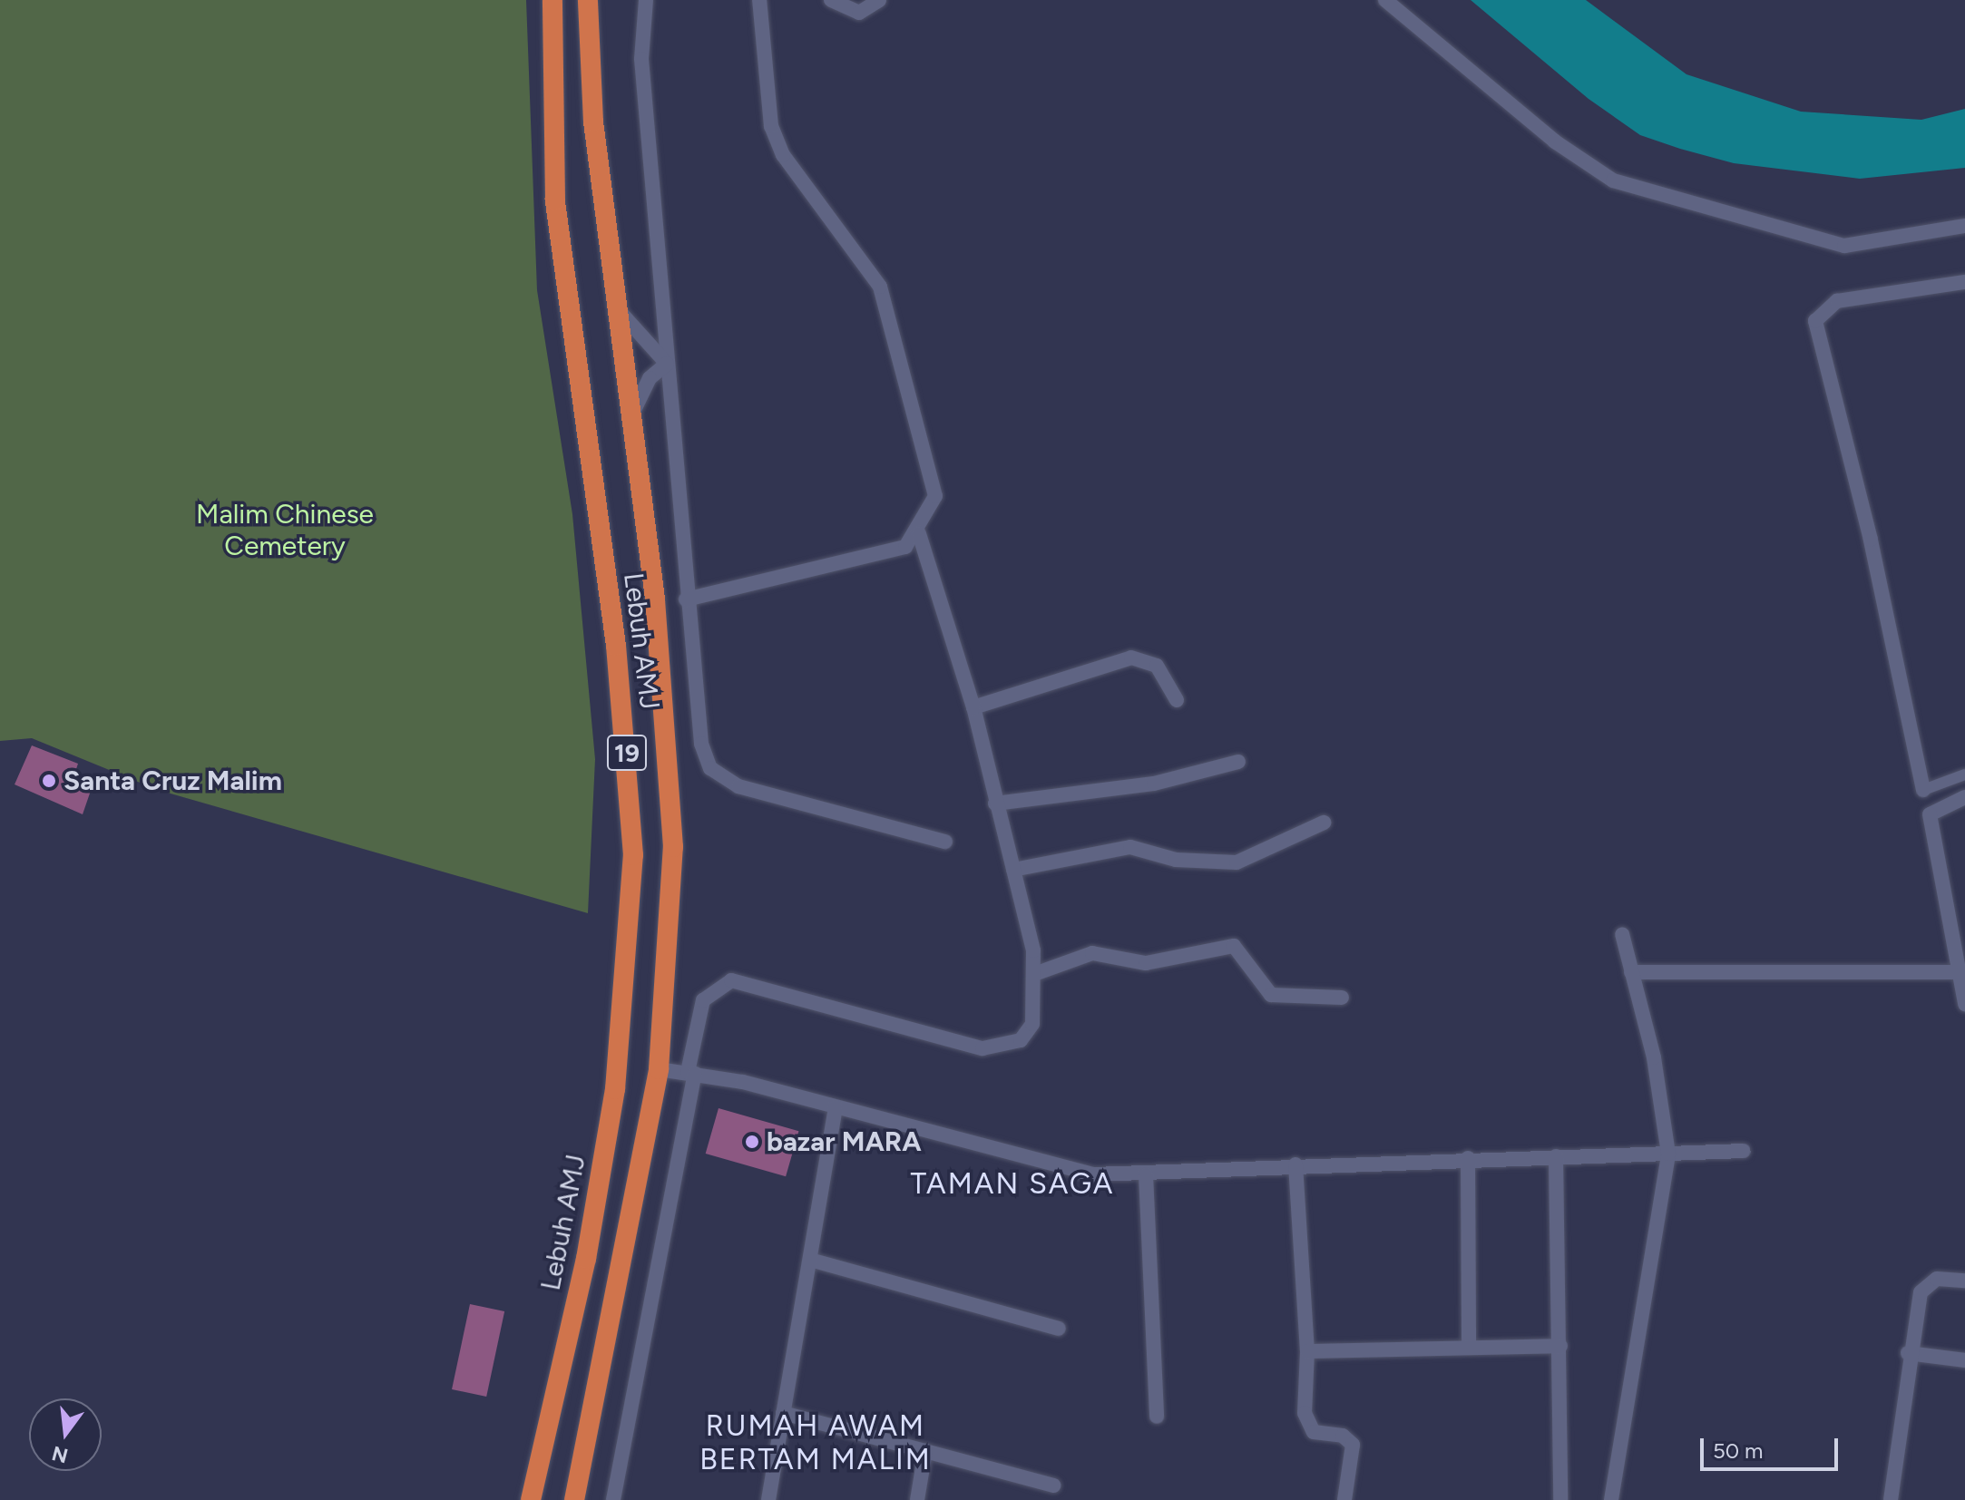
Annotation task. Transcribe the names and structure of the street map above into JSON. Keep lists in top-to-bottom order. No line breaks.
{"streets":{"highway":["Lebuh AMJ","19"]},"districts":["TAMAN SAGA","RUMAH AWAM BERTAM MALIM"],"parks":["Malim Chinese Cemetery"],"places":["Santa Cruz Malim","bazar MARA"],"scale_bar":"50 m","north":"bottom"}
